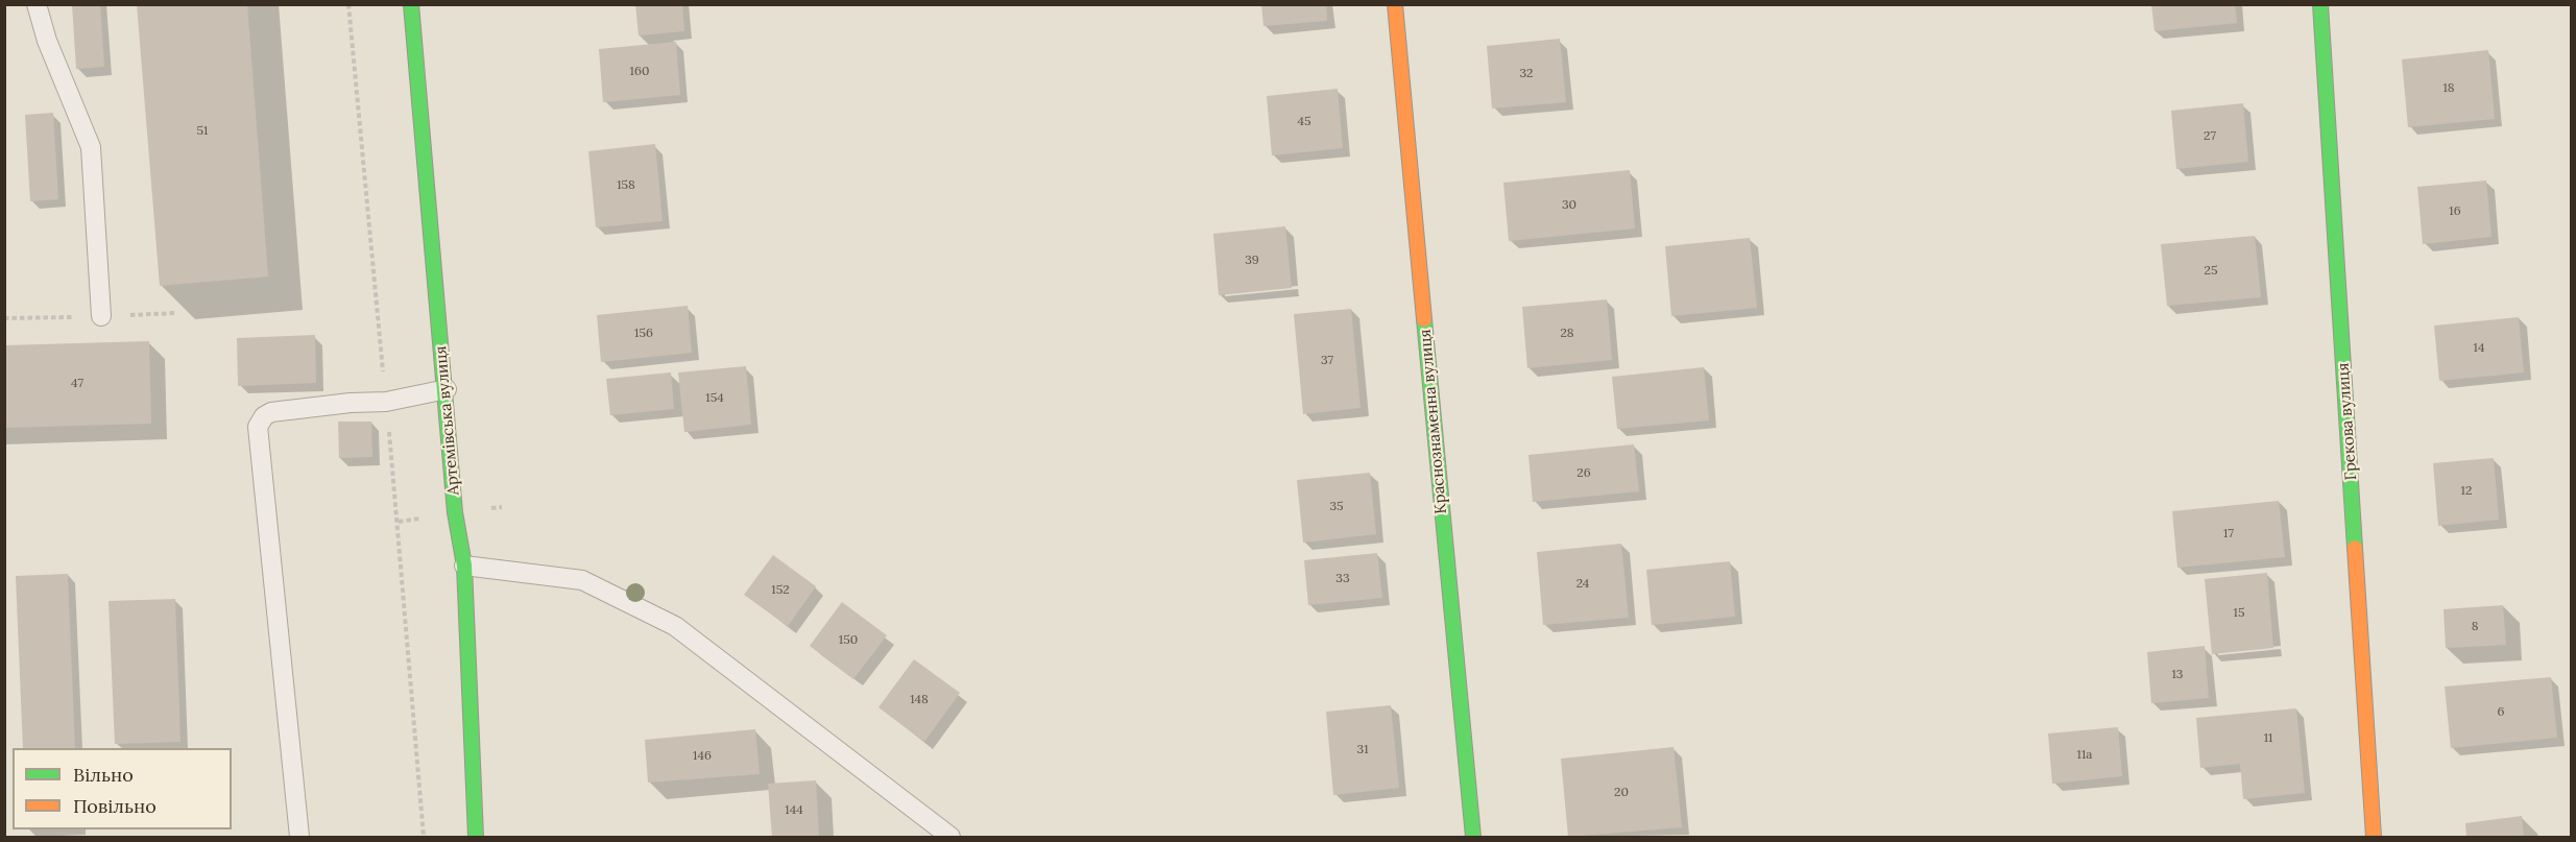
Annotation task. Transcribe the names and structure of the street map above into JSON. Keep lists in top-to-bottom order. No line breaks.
{"streets":{"street":["Артемівська вулиця","Краснознаменна вулиця","Грекова вулиця"]},"house_numbers":["160","32","18","45","51","27","158","30","16","39","25","156","28","14","37","47","154","26","12","35","17","33","24","152","15","8","150","13","148","6","11","31","11а","146","20","144"],"legend":["Вільно","Повільно"]}
